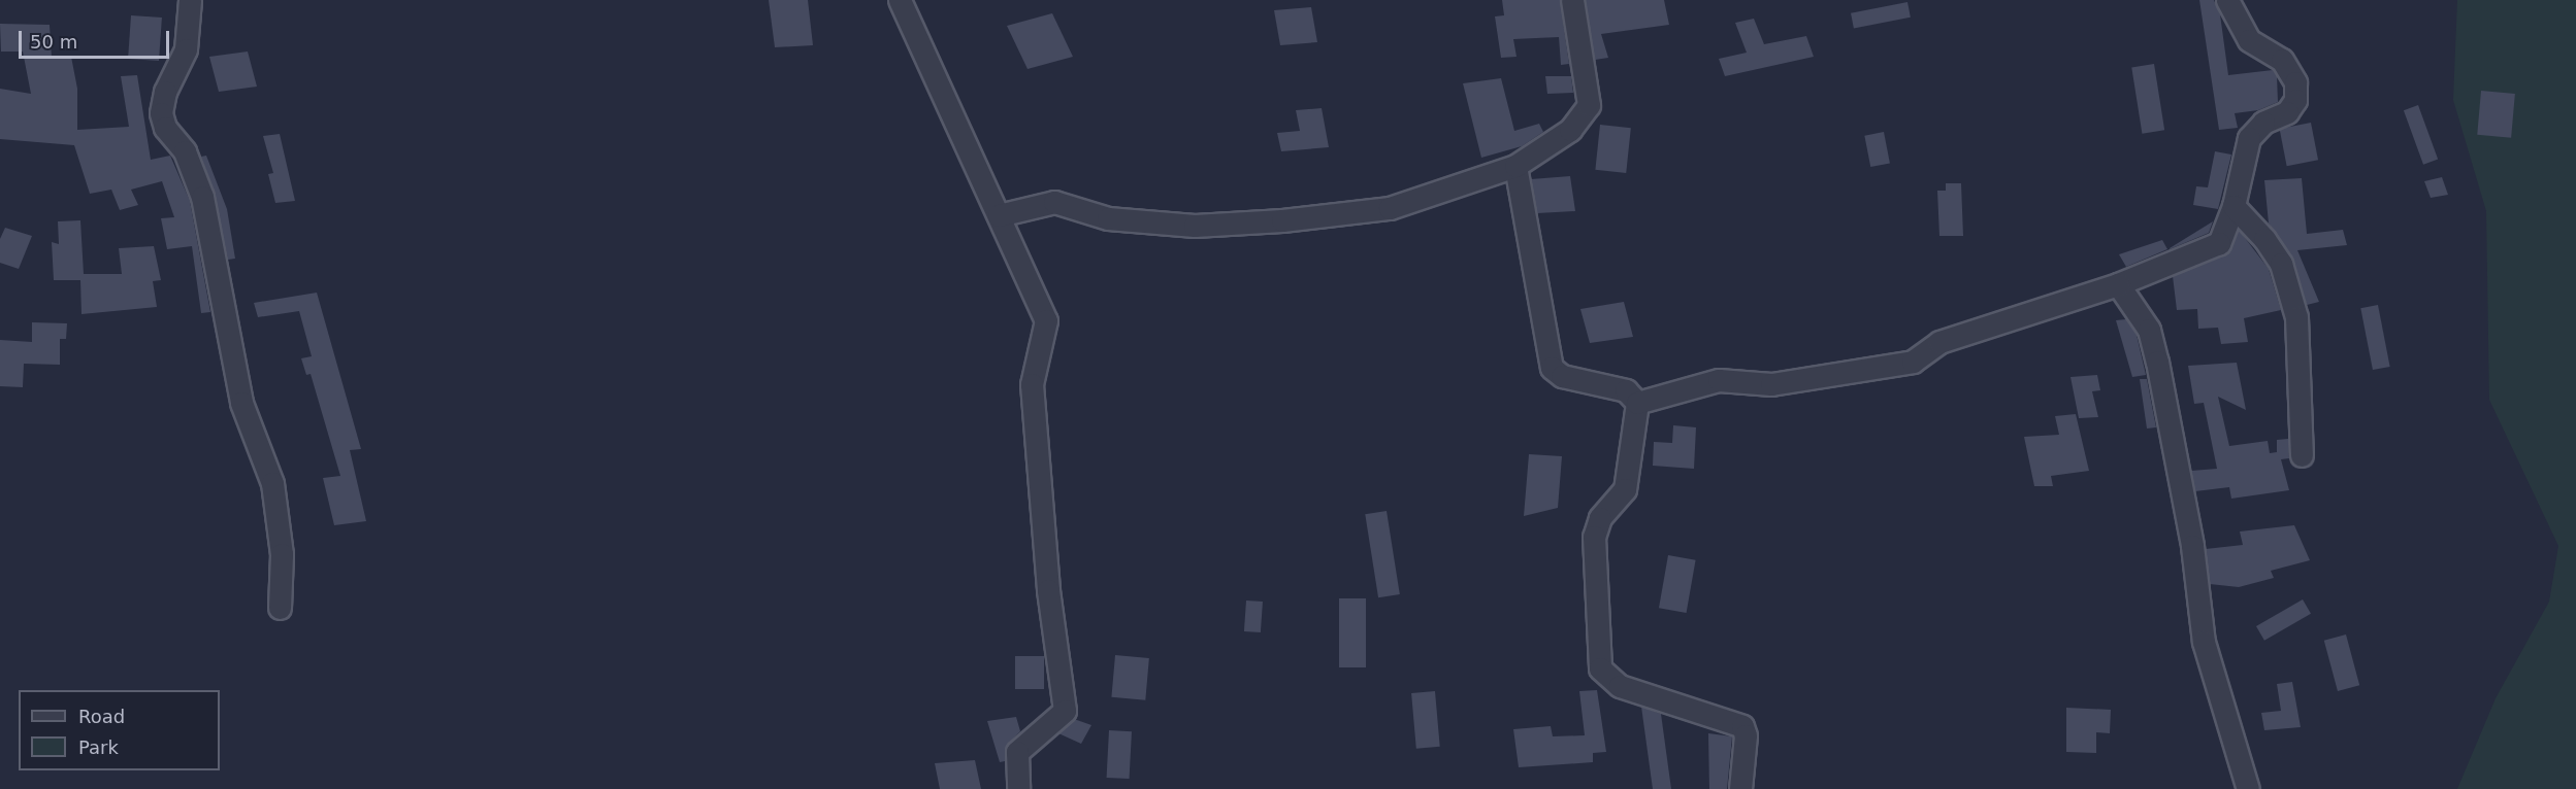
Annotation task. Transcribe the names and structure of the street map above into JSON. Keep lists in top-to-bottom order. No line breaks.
{"legend":["Road","Park"],"scale_bar":"50 m"}
